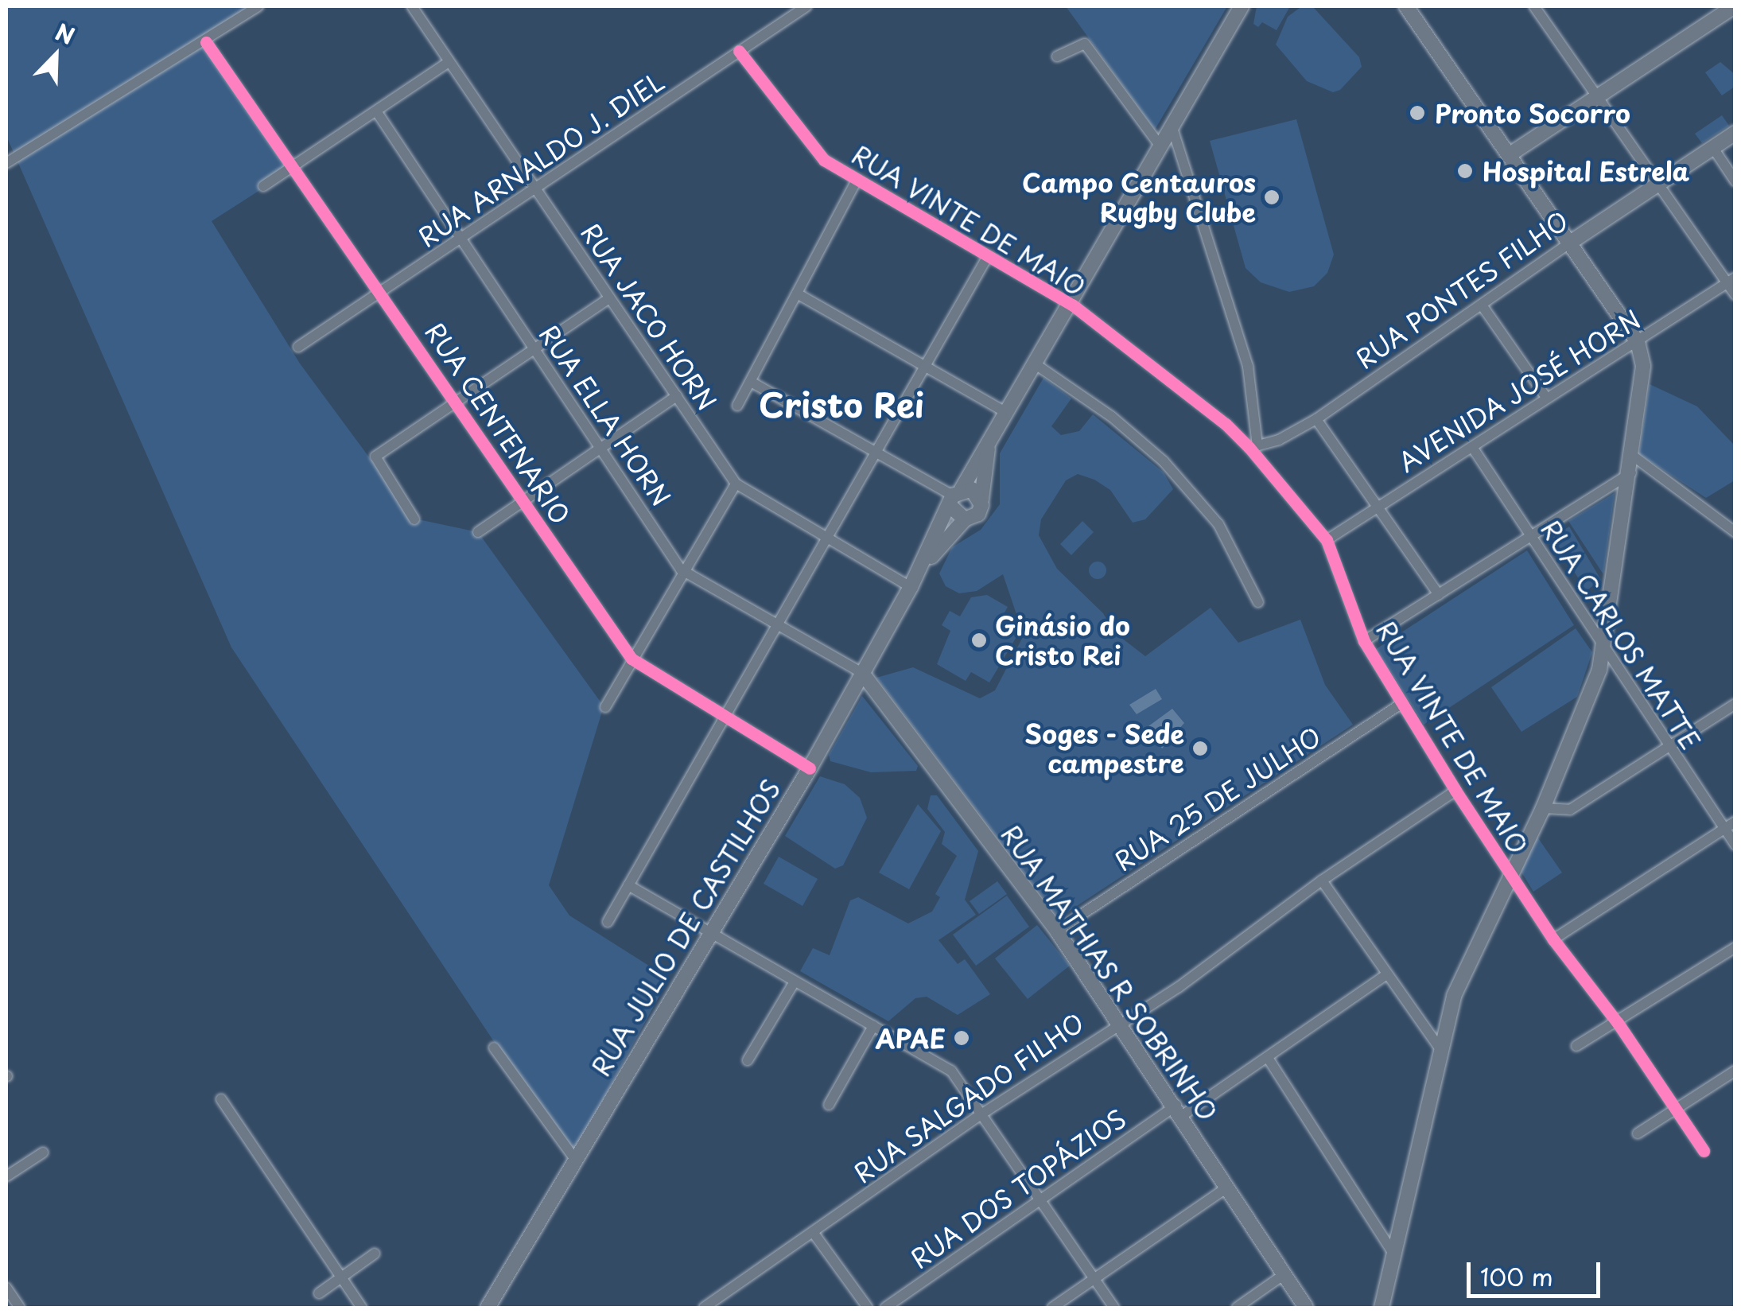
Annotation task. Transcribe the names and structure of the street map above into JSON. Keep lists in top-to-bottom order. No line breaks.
{"streets":{"main road":["RUA PONTES FILHO","RUA JULIO DE CASTILHOS","RUA MATHIAS R SOBRINHO"],"street":["RUA ARNALDO J. DIEL","RUA VINTE DE MAIO","RUA JACO HORN","AVENIDA JOSÉ HORN","RUA ELLA HORN","RUA CENTENARIO","RUA CARLOS MATTE","RUA 25 DE JULHO","RUA SALGADO FILHO","RUA DOS TOPÁZIOS"]},"crossings":[["RUA ARNALDO J. DIEL","RUA VINTE DE MAIO"],["RUA ARNALDO J. DIEL","RUA JACO HORN"],["RUA ARNALDO J. DIEL","RUA ELLA HORN"],["RUA ARNALDO J. DIEL","RUA CENTENARIO"],["RUA VINTE DE MAIO","RUA PONTES FILHO"],["RUA VINTE DE MAIO","AVENIDA JOSÉ HORN"],["RUA VINTE DE MAIO","RUA 25 DE JULHO"],["RUA VINTE DE MAIO","RUA JULIO DE CASTILHOS"],["RUA VINTE DE MAIO","RUA SALGADO FILHO"],["RUA JACO HORN","RUA JULIO DE CASTILHOS"],["AVENIDA JOSÉ HORN","RUA CARLOS MATTE"],["RUA ELLA HORN","RUA JULIO DE CASTILHOS"],["RUA ELLA HORN","RUA MATHIAS R SOBRINHO"],["RUA CENTENARIO","RUA JULIO DE CASTILHOS"],["RUA 25 DE JULHO","RUA MATHIAS R SOBRINHO"],["RUA JULIO DE CASTILHOS","RUA MATHIAS R SOBRINHO"],["RUA MATHIAS R SOBRINHO","RUA SALGADO FILHO"],["RUA MATHIAS R SOBRINHO","RUA DOS TOPÁZIOS"]],"districts":["Cristo Rei"],"places":["Pronto Socorro","Hospital Estrela","Campo Centauros Rugby Clube","Ginásio do Cristo Rei","Soges - Sede campestre","APAE"],"scale_bar":"100 m","north":"top right"}
